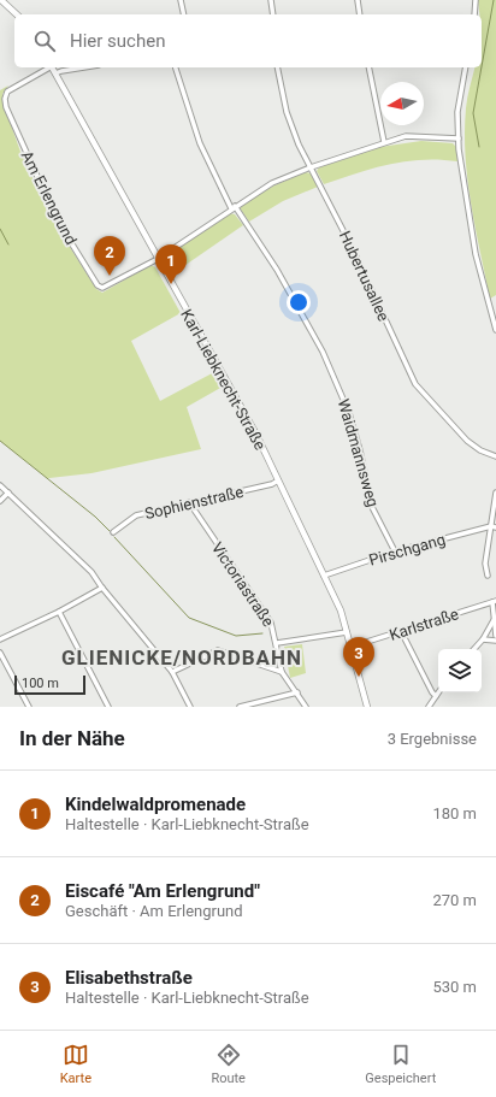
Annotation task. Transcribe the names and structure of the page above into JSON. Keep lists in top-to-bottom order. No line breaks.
{"streets":{"street":["Am Erlengrund","Hubertusallee","Karl-Liebknecht-Straße","Waidmannsweg","Sophienstraße","Pirschgang","Victoriastraße","Karlstraße"]},"crossings":[["Am Erlengrund","Karl-Liebknecht-Straße"],["Karl-Liebknecht-Straße","Sophienstraße"],["Karl-Liebknecht-Straße","Pirschgang"],["Karl-Liebknecht-Straße","Karlstraße"],["Waidmannsweg","Pirschgang"],["Sophienstraße","Victoriastraße"]],"districts":["GLIENICKE/NORDBAHN"],"scale_bar":"100 m","north":"left","page":{"search":"Hier suchen","pins":["2","1","3"],"scale":"100 m","heading":["In der Nähe","3 Ergebnisse"],"list":[{"mark":"1","name":"Kindelwaldpromenade","note":"Haltestelle · Karl-Liebknecht-Straße","value":"180 m"},{"mark":"2","name":"Eiscafé \"Am Erlengrund\"","note":"Geschäft · Am Erlengrund","value":"270 m"},{"mark":"3","name":"Elisabethstraße","note":"Haltestelle · Karl-Liebknecht-Straße","value":"530 m"}],"nav":["Karte","Route","Gespeichert"]}}
